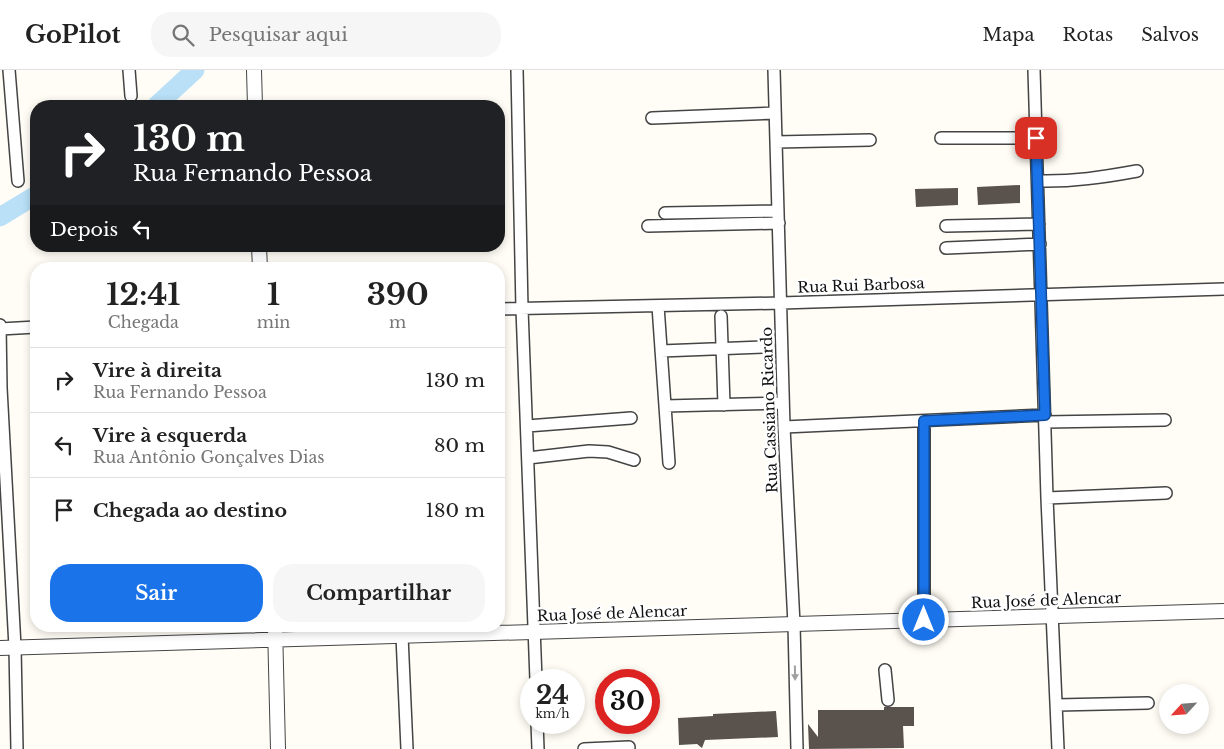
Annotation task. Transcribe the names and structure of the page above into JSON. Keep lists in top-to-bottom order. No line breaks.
{"streets":{"street":["Rua Rui Barbosa","Rua Cassiano Ricardo","Rua José de Alencar"]},"crossings":[["Rua Rui Barbosa","Rua Cassiano Ricardo"],["Rua Cassiano Ricardo","Rua José de Alencar"]],"north":"bottom left","page":{"header":"GoPilot","search":"Pesquisar aqui","nav":["Mapa","Rotas","Salvos"],"turn":["130 m","Rua Fernando Pessoa"],"then":"Depois","eta":["12:41","Chegada","1","min","390","m"],"list":[{"name":"Vire à direita","note":"Rua Fernando Pessoa","value":"130 m"},{"name":"Vire à esquerda","note":"Rua Antônio Gonçalves Dias","value":"80 m"},{"name":"Chegada ao destino","value":"180 m"}],"buttons":["Sair","Compartilhar"],"speed":"24 km/h","limit":"30"}}
